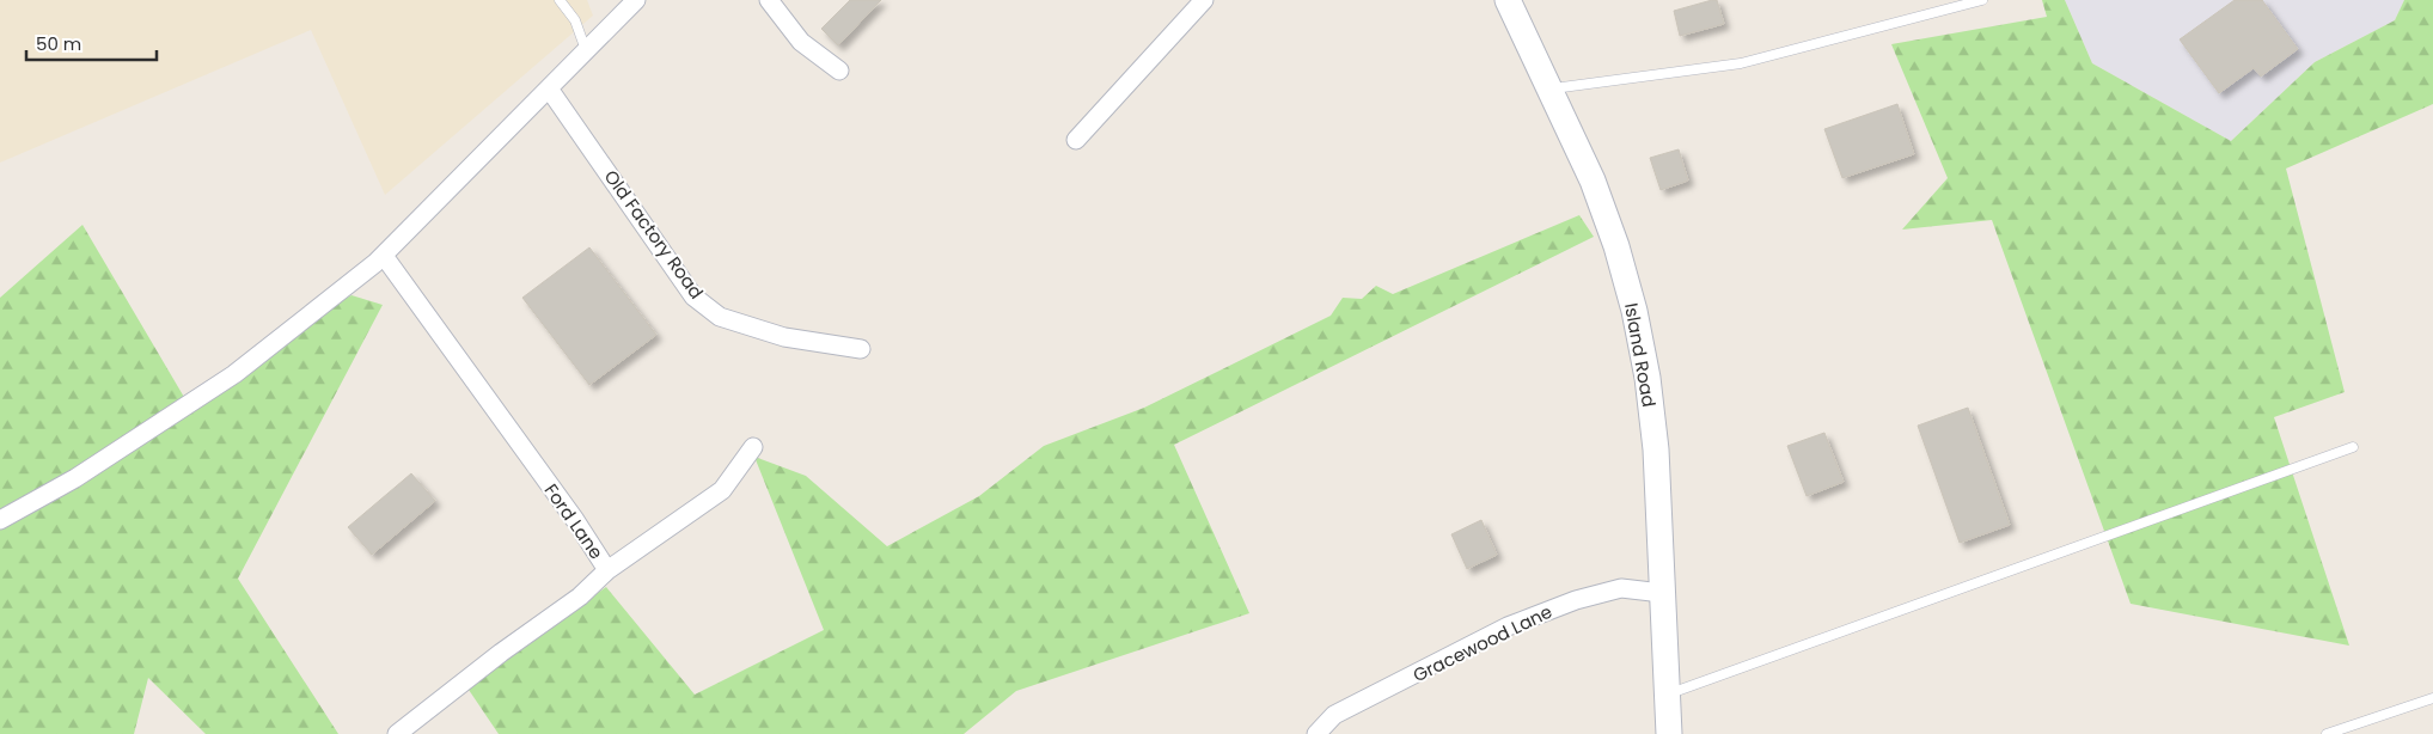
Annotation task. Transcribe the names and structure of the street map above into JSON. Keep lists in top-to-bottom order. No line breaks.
{"streets":{"street":["Old Factory Road","Island Road","Ford Lane","Gracewood Lane"]},"crossings":[["Island Road","Gracewood Lane"]],"scale_bar":"50 m"}
